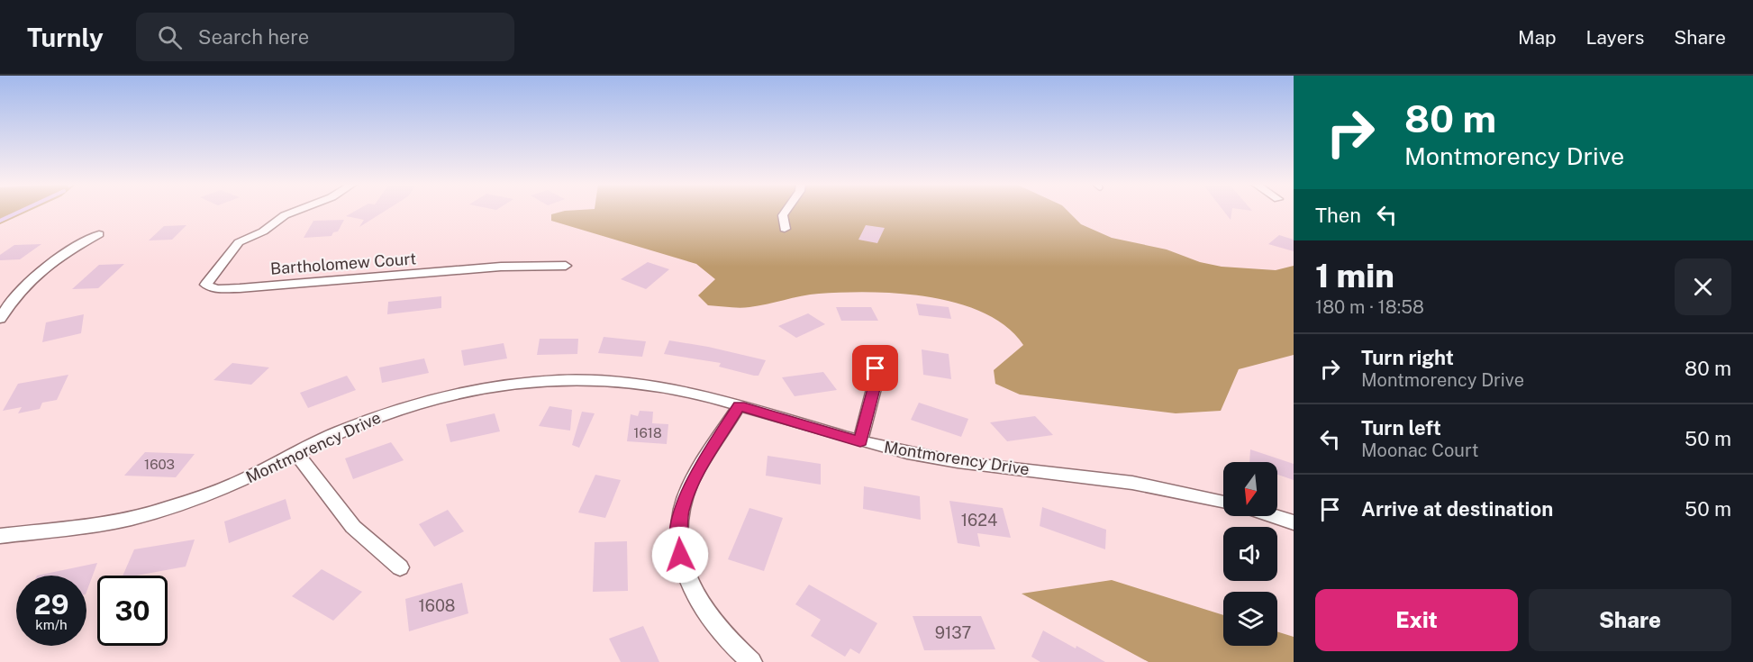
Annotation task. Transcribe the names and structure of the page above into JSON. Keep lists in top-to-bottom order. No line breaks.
{"streets":{"street":["Bartholomew Court","Montmorency Drive"]},"house_numbers":["1618","1603","1624","1608","9137"],"north":"bottom","page":{"header":"Turnly","search":"Search here","nav":["Map","Layers","Share"],"turn":["80 m","Montmorency Drive"],"then":"Then","heading":["1 min","180 m · 18:58"],"list":[{"name":"Turn right","note":"Montmorency Drive","value":"80 m"},{"name":"Turn left","note":"Moonac Court","value":"50 m"},{"name":"Arrive at destination","value":"50 m"}],"speed":"29 km/h","limit":"30","buttons":["Exit","Share"]}}
